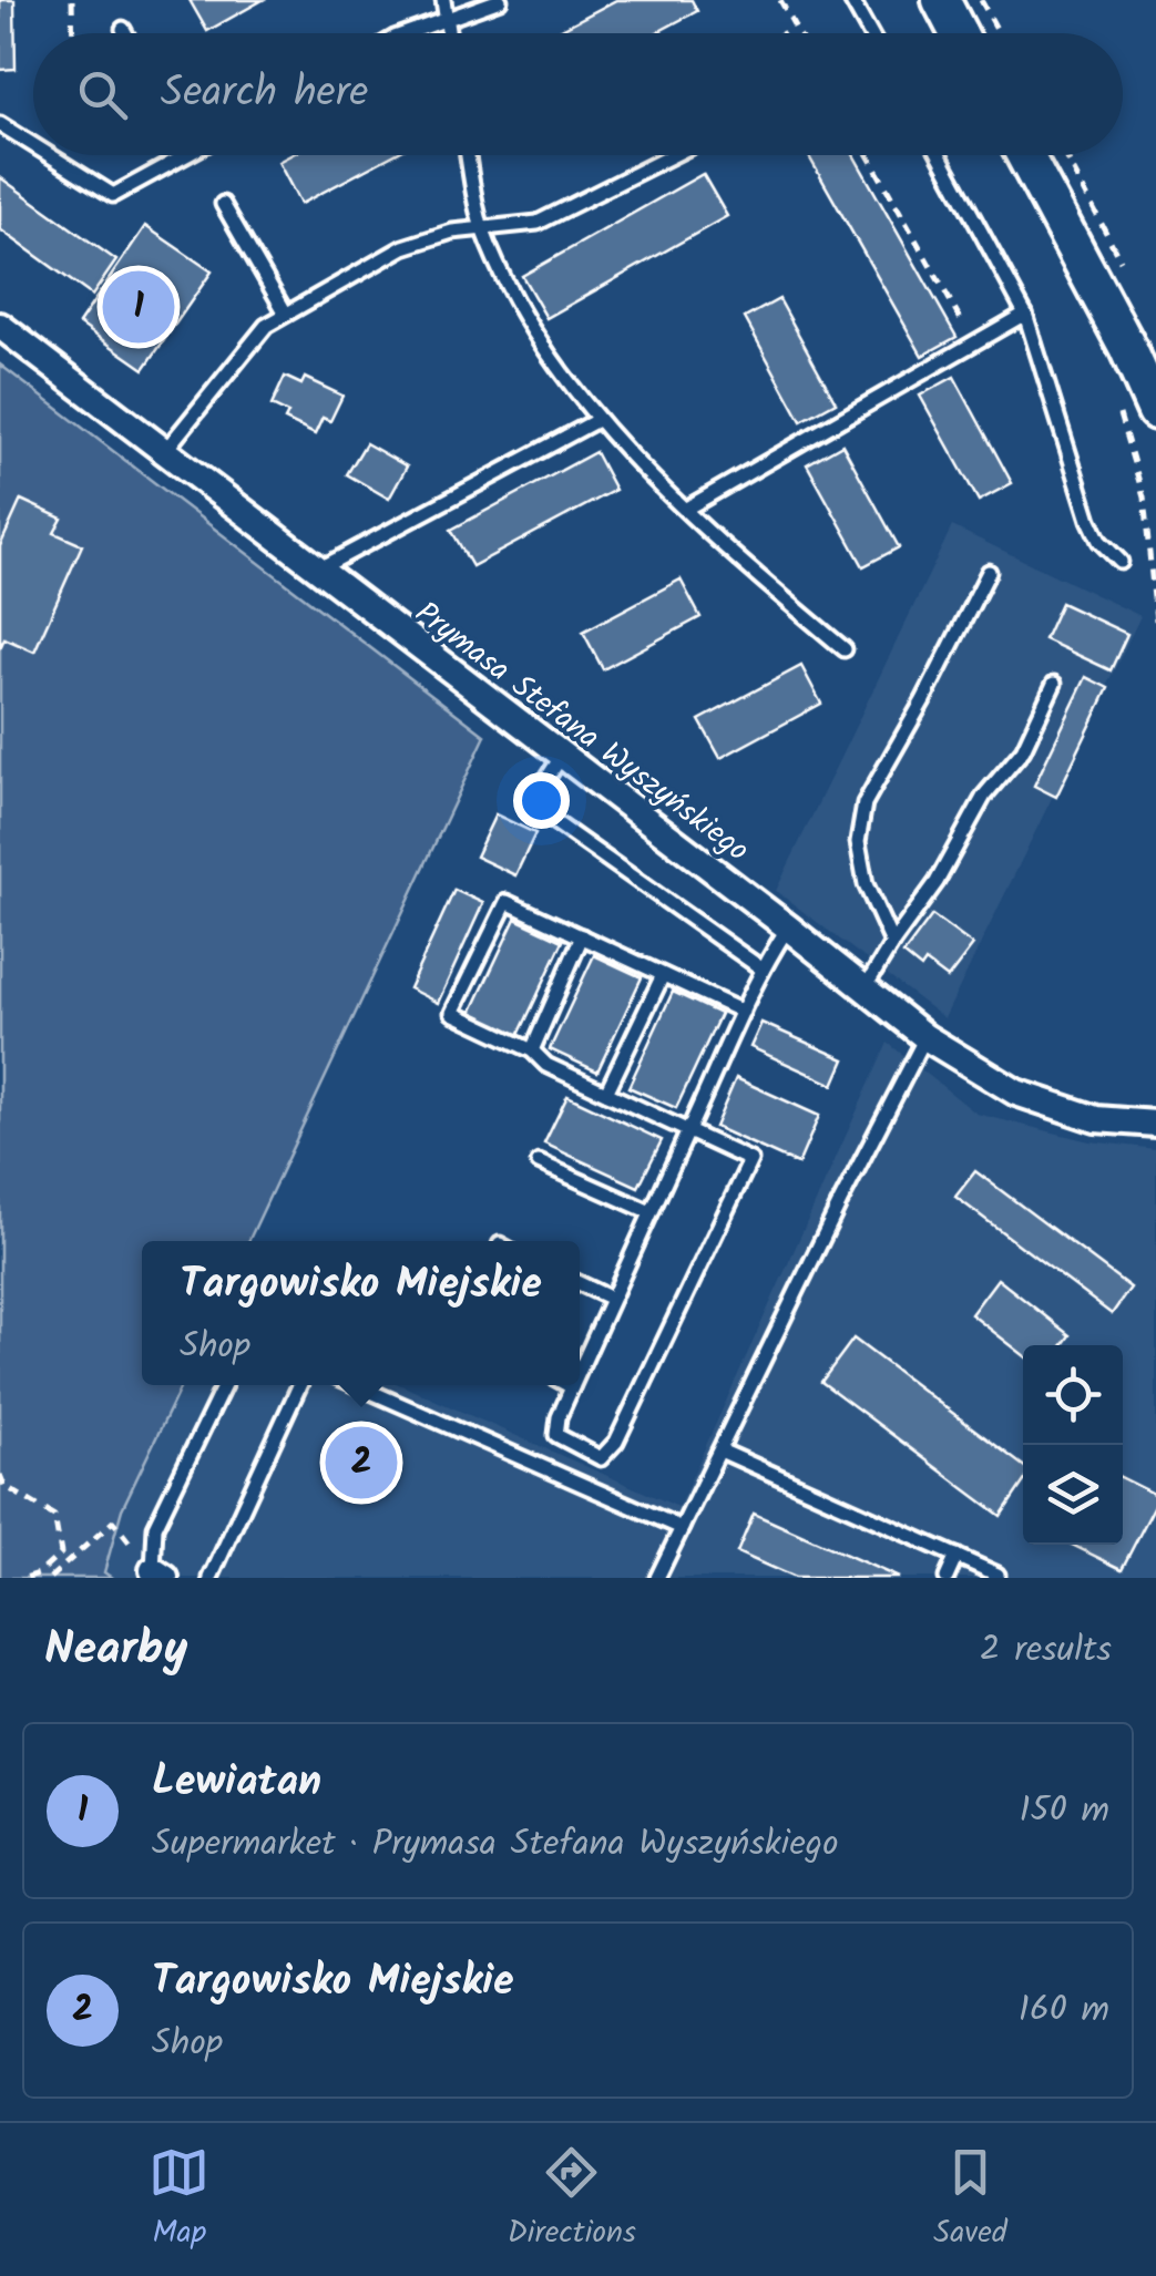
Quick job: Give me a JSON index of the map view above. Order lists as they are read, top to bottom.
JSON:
{
  "streets": {
    "street": ["Prymasa Stefana Wyszyńskiego"]
  },
  "page": {
    "search": "Search here",
    "pins": ["1", "2"],
    "popup": ["Targowisko Miejskie", "Shop"],
    "heading": ["Nearby", "2 results"],
    "list": [
      {
        "mark": "1",
        "name": "Lewiatan",
        "note": "Supermarket · Prymasa Stefana Wyszyńskiego",
        "value": "150 m"
      },
      {
        "mark": "2",
        "name": "Targowisko Miejskie",
        "note": "Shop",
        "value": "160 m"
      }
    ],
    "nav": ["Map", "Directions", "Saved"]
  }
}
